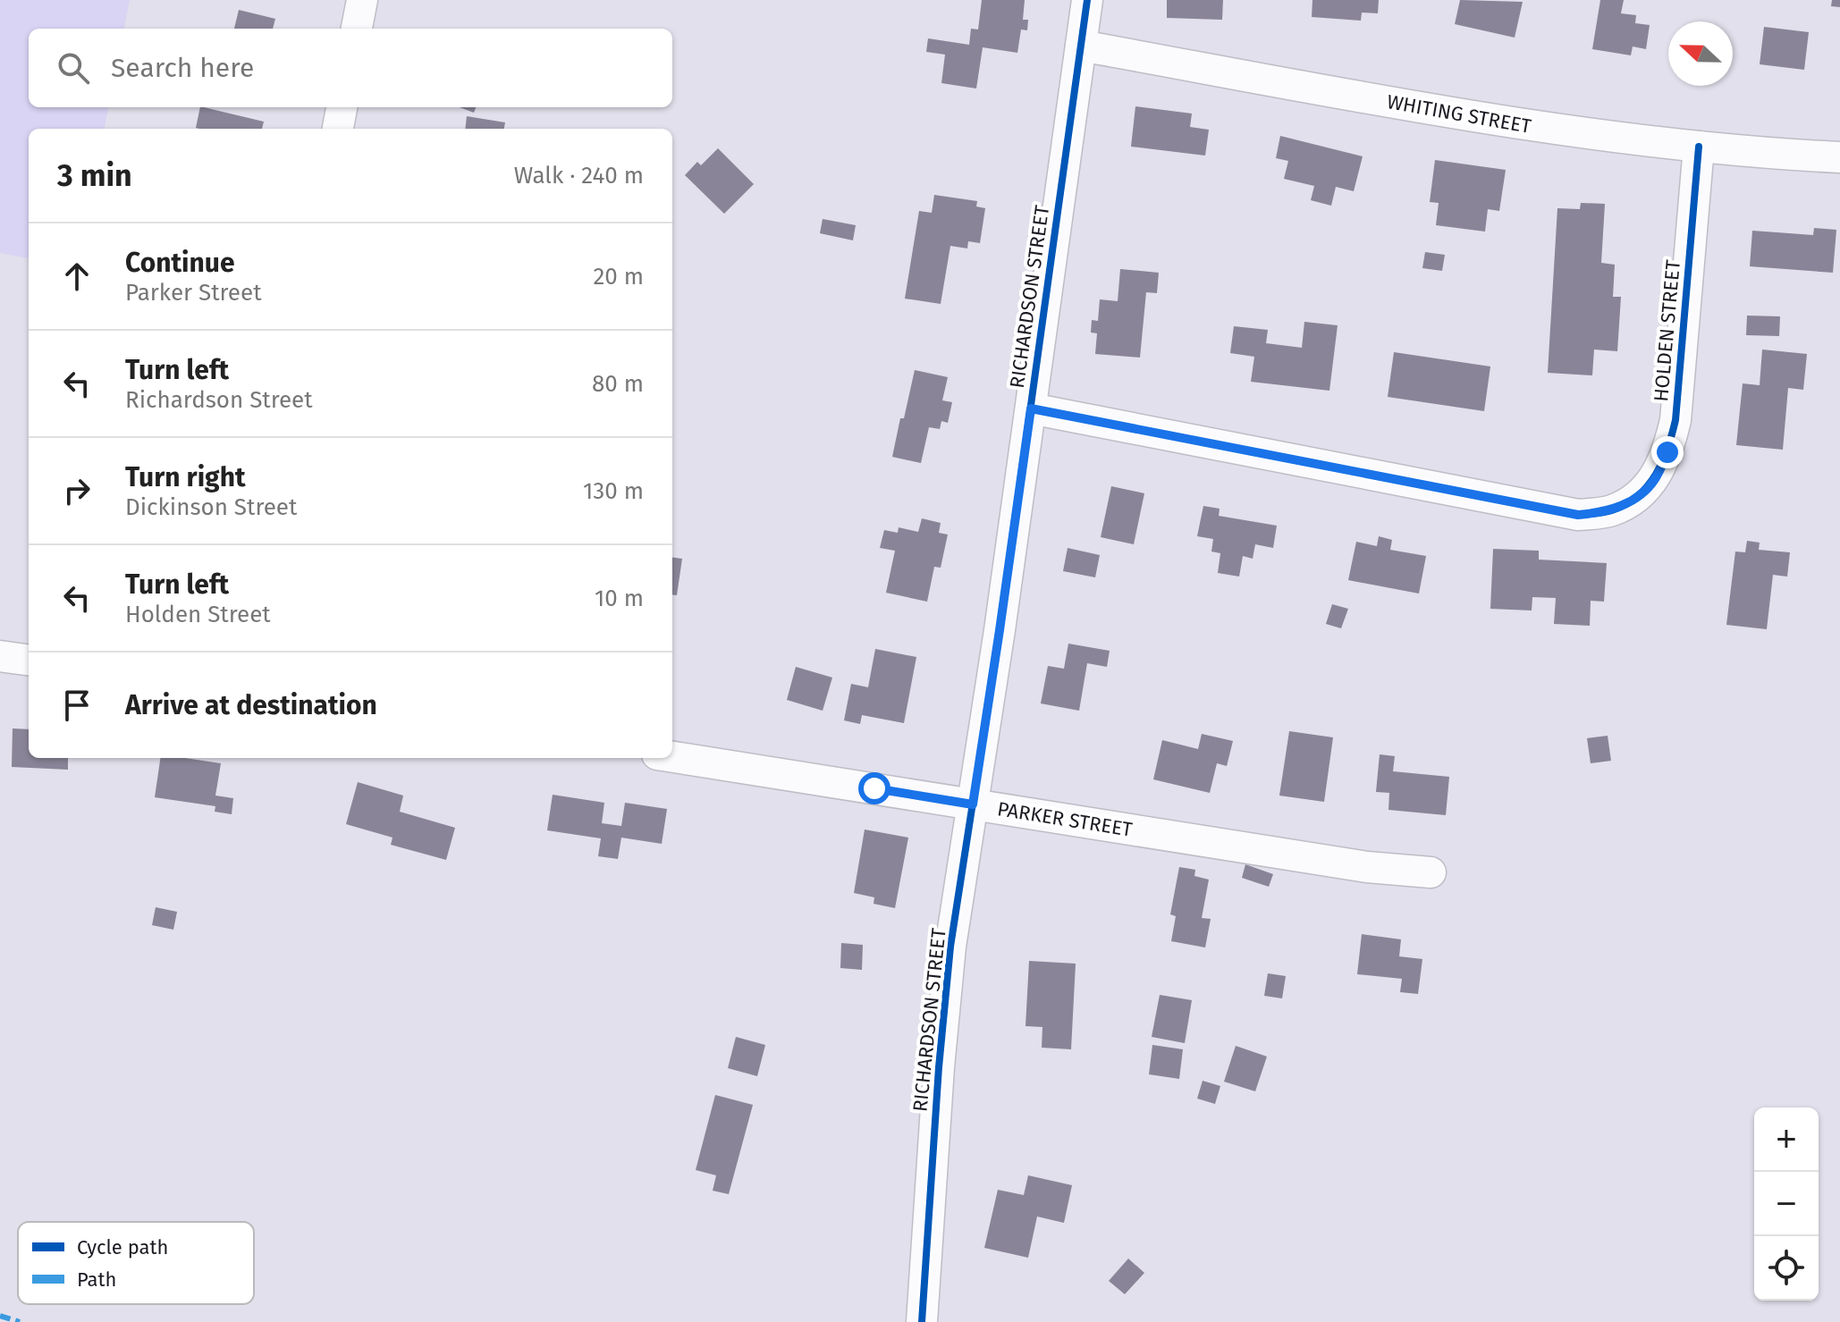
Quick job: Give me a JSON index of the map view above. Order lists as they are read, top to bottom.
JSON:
{
  "streets": {
    "street": [
      "WHITING STREET",
      "RICHARDSON STREET",
      "HOLDEN STREET",
      "PARKER STREET"
    ]
  },
  "crossings": [
    ["WHITING STREET", "RICHARDSON STREET"],
    ["WHITING STREET", "HOLDEN STREET"],
    ["RICHARDSON STREET", "HOLDEN STREET"],
    ["RICHARDSON STREET", "PARKER STREET"]
  ],
  "legend": ["Cycle path", "Path"],
  "north": "left",
  "page": {
    "search": "Search here",
    "heading": ["3 min", "Walk · 240 m"],
    "list": [
      ["Continue", "Parker Street", "20 m"],
      ["Turn left", "Richardson Street", "80 m"],
      ["Turn right", "Dickinson Street", "130 m"],
      ["Turn left", "Holden Street", "10 m"],
      "Arrive at destination"
    ],
    "map_buttons": ["+", "−"]
  }
}
